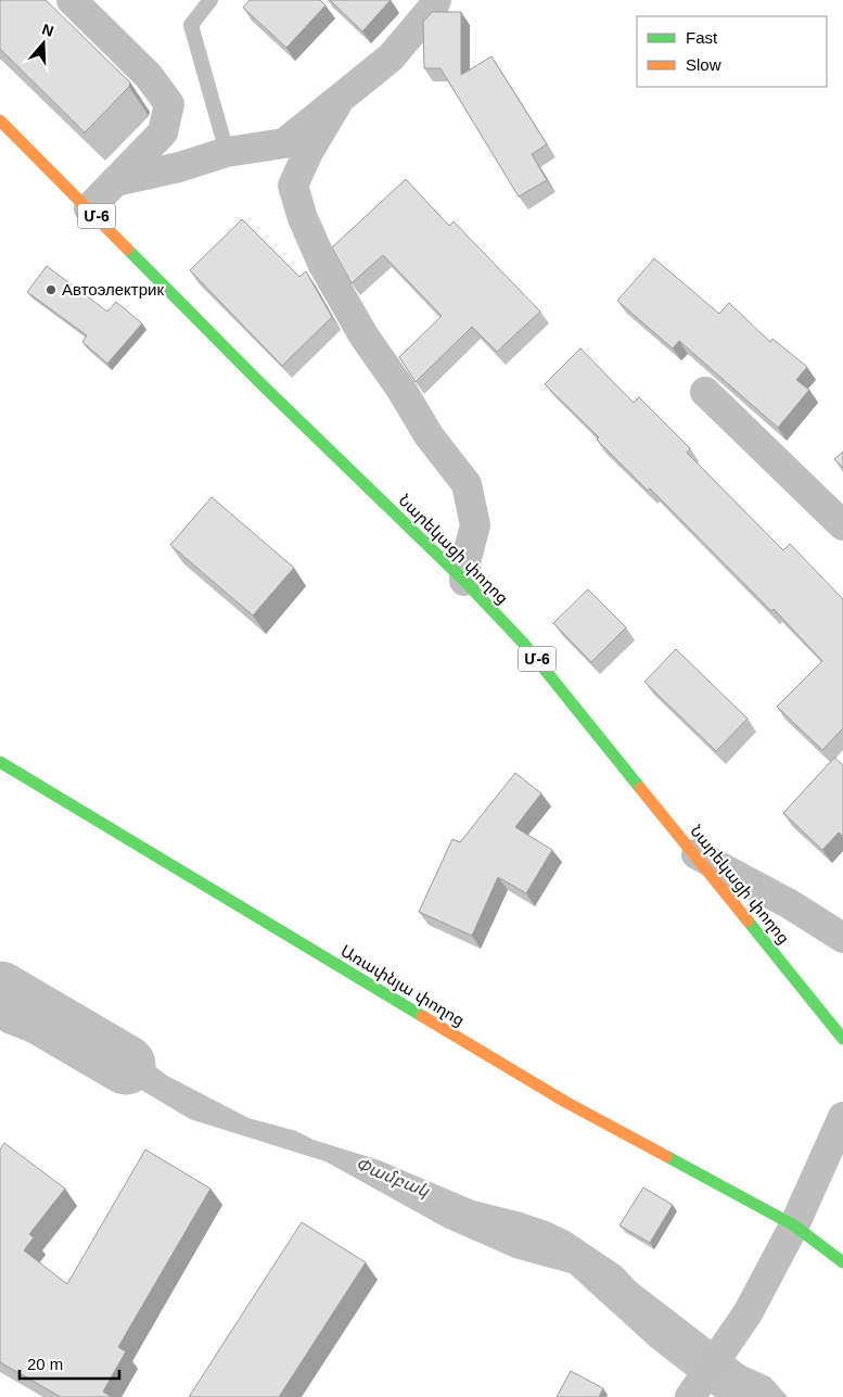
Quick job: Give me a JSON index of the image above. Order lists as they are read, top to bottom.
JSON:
{
  "streets": {
    "main road": ["Մ-6", "Նարեկացի փողոց", "Առափնյա փողոց"]
  },
  "water": ["Փամբակ"],
  "places": ["Автоэлектрик"],
  "legend": ["Fast", "Slow"],
  "scale_bar": "20 m",
  "north": "top"
}
